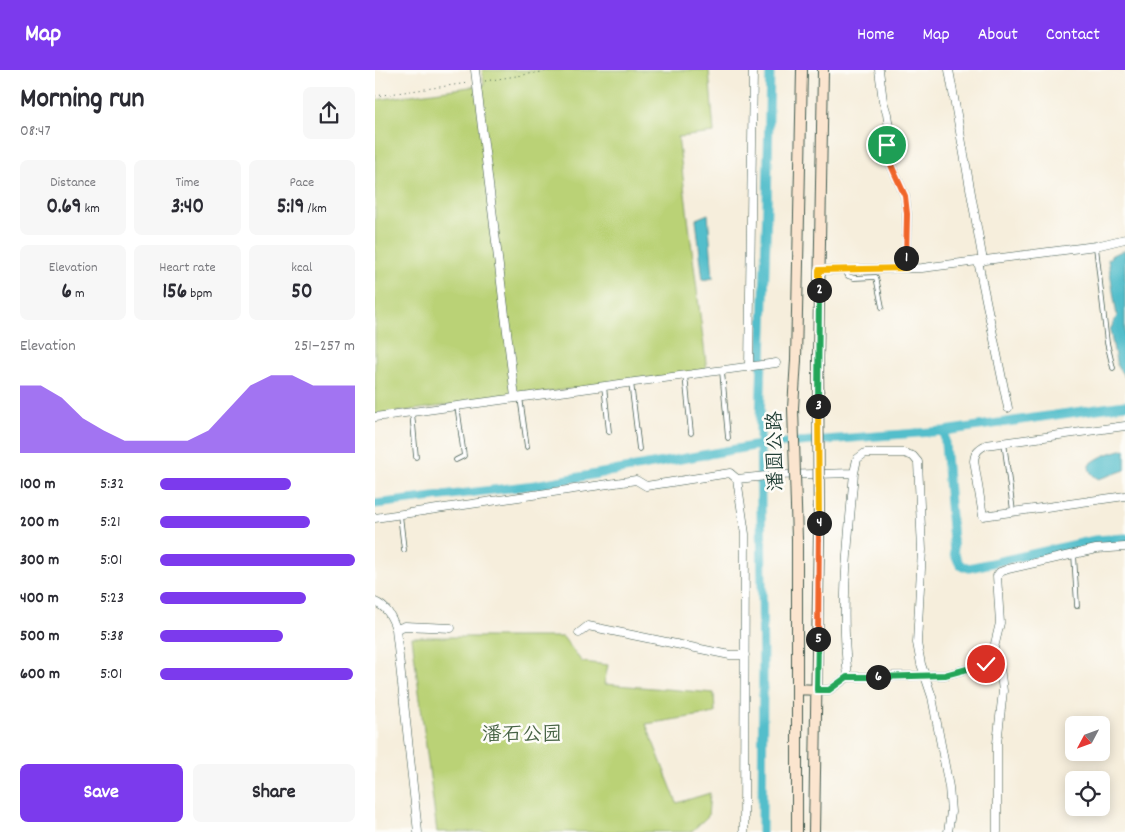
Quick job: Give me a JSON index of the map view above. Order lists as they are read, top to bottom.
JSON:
{
  "streets": {
    "main road": ["潘圆公路"]
  },
  "parks": ["潘石公园"],
  "north": "bottom left",
  "page": {
    "header": "Map",
    "nav": [
      "Home",
      "Map",
      "About",
      "Contact"
    ],
    "heading": ["Morning run", "08:47"],
    "stats": [
      ["Distance", "0.69 km"],
      ["Time", "3:40"],
      ["Pace", "5:19 /km"],
      ["Elevation", "6 m"],
      ["Heart rate", "156 bpm"],
      ["kcal", "50"]
    ],
    "pins": [
      "1",
      "2",
      "3",
      "4",
      "5",
      "6"
    ],
    "chart": ["Elevation", "251–257 m"],
    "list": [
      {
        "name": "100 m",
        "note": "5:32"
      },
      {
        "name": "200 m",
        "note": "5:21"
      },
      {
        "name": "300 m",
        "note": "5:01"
      },
      {
        "name": "400 m",
        "note": "5:23"
      },
      {
        "name": "500 m",
        "note": "5:38"
      },
      {
        "name": "600 m",
        "note": "5:01"
      }
    ],
    "buttons": ["Save", "Share"]
  }
}
